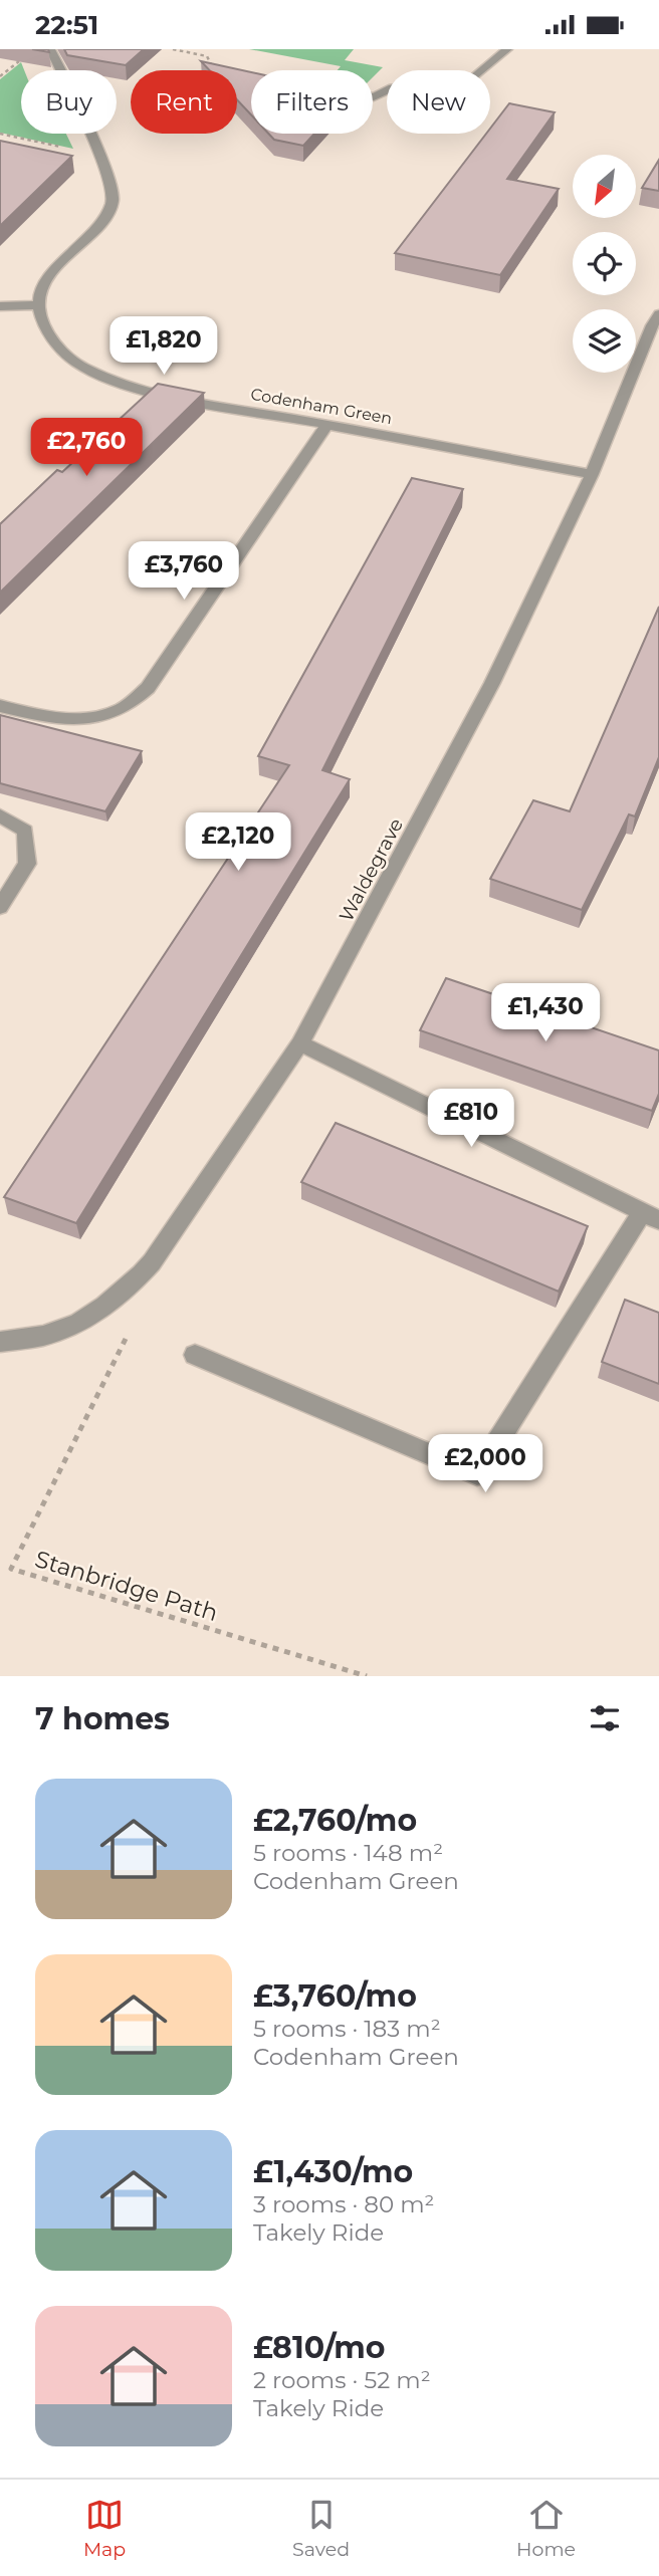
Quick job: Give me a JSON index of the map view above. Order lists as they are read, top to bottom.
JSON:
{
  "streets": {
    "street": ["Codenham Green", "Waldegrave"],
    "path": ["Stanbridge Path"]
  },
  "crossings": [
    ["Codenham Green", "Waldegrave"],
    ["Waldegrave", "Stanbridge Path"]
  ],
  "north": "bottom left",
  "page": {
    "status": "22:51",
    "chip": [
      "Buy",
      "Rent",
      "Filters",
      "New"
    ],
    "price": [
      "£1,820",
      "£2,760",
      "£3,760",
      "£2,120",
      "£1,430",
      "£810",
      "£2,000"
    ],
    "heading": "7 homes",
    "list": [
      {
        "name": "£2,760/mo",
        "note": "5 rooms · 148 m² · Codenham Green"
      },
      {
        "name": "£3,760/mo",
        "note": "5 rooms · 183 m² · Codenham Green"
      },
      {
        "name": "£1,430/mo",
        "note": "3 rooms · 80 m² · Takely Ride"
      },
      {
        "name": "£810/mo",
        "note": "2 rooms · 52 m² · Takely Ride"
      }
    ],
    "tabs": ["Map", "Saved", "Home"]
  }
}
